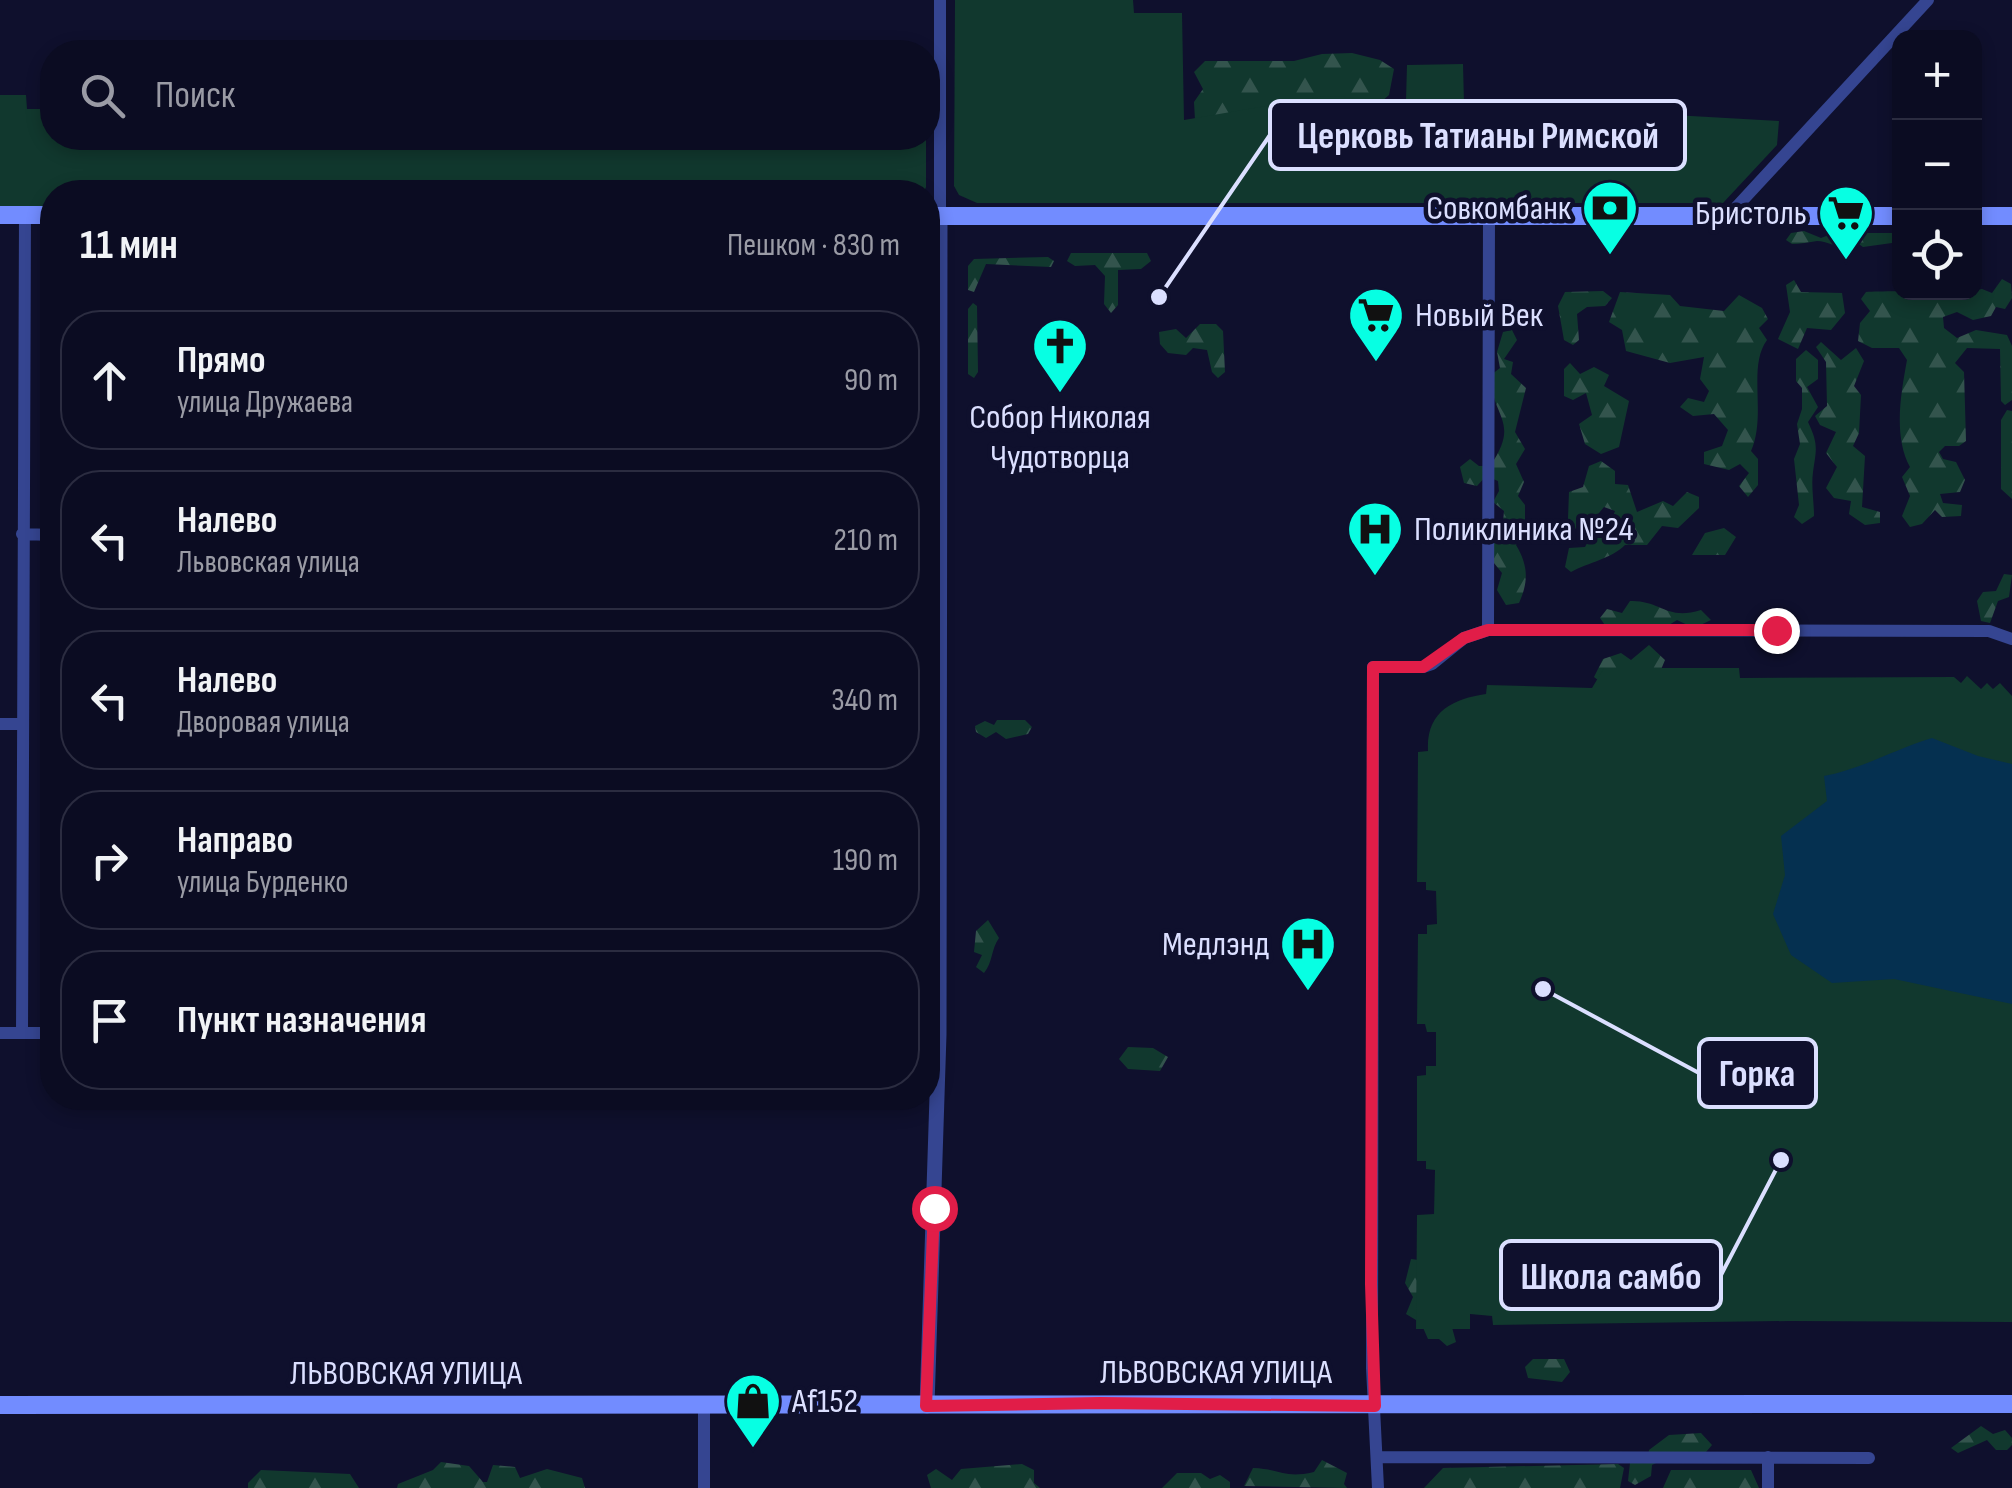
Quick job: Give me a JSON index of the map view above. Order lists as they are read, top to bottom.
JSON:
{
  "streets": {
    "main road": ["ЛЬВОВСКАЯ УЛИЦА"]
  },
  "places": {
    "bank": ["Совкомбанк"],
    "supermarket": ["Бристоль", "Новый Век"],
    "other": ["Церковь Татианы Римской", "Горка", "Школа самбо"],
    "church": ["Собор Николая Чудотворца"],
    "hospital": ["Поликлиника №24", "Медлэнд"],
    "shop": ["Af152"]
  },
  "page": {
    "map_buttons": ["+", "−"],
    "search": "Поиск",
    "heading": ["11 мин", "Пешком · 830 m"],
    "list": [
      ["Прямо", "улица Дружаева", "90 m"],
      ["Налево", "Львовская улица", "210 m"],
      ["Налево", "Дворовая улица", "340 m"],
      ["Направо", "улица Бурденко", "190 m"],
      "Пункт назначения"
    ]
  }
}
